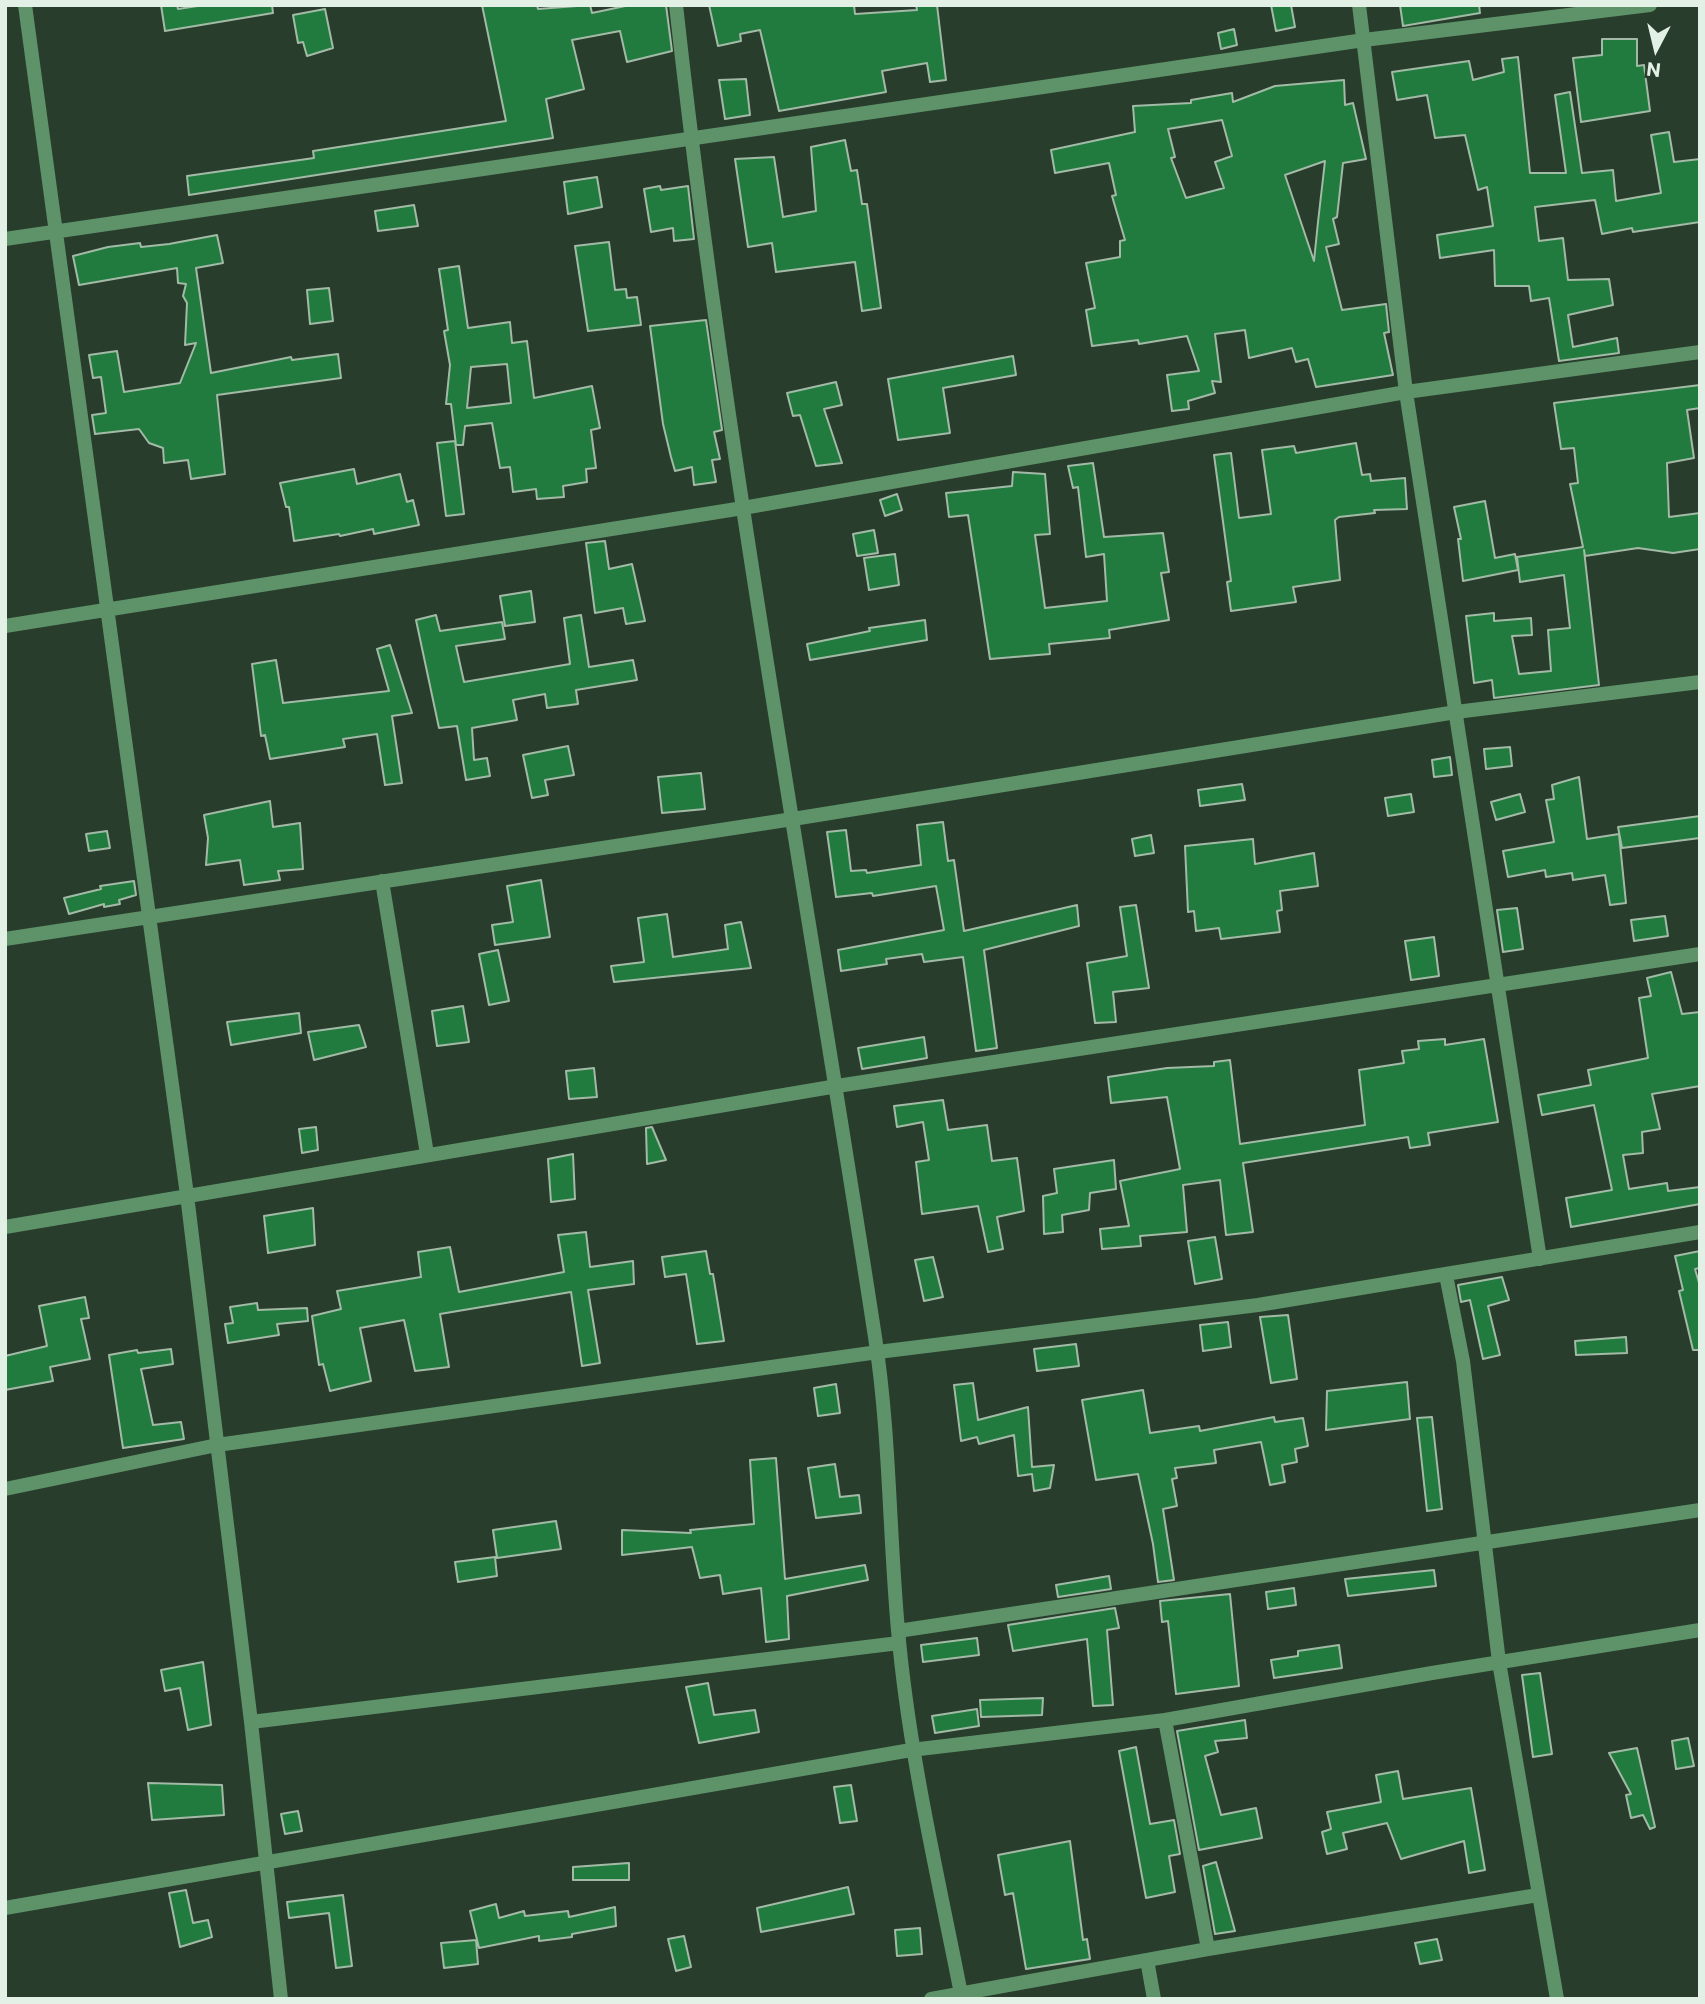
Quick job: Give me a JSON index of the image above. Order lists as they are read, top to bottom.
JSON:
{
  "north": "bottom"
}
